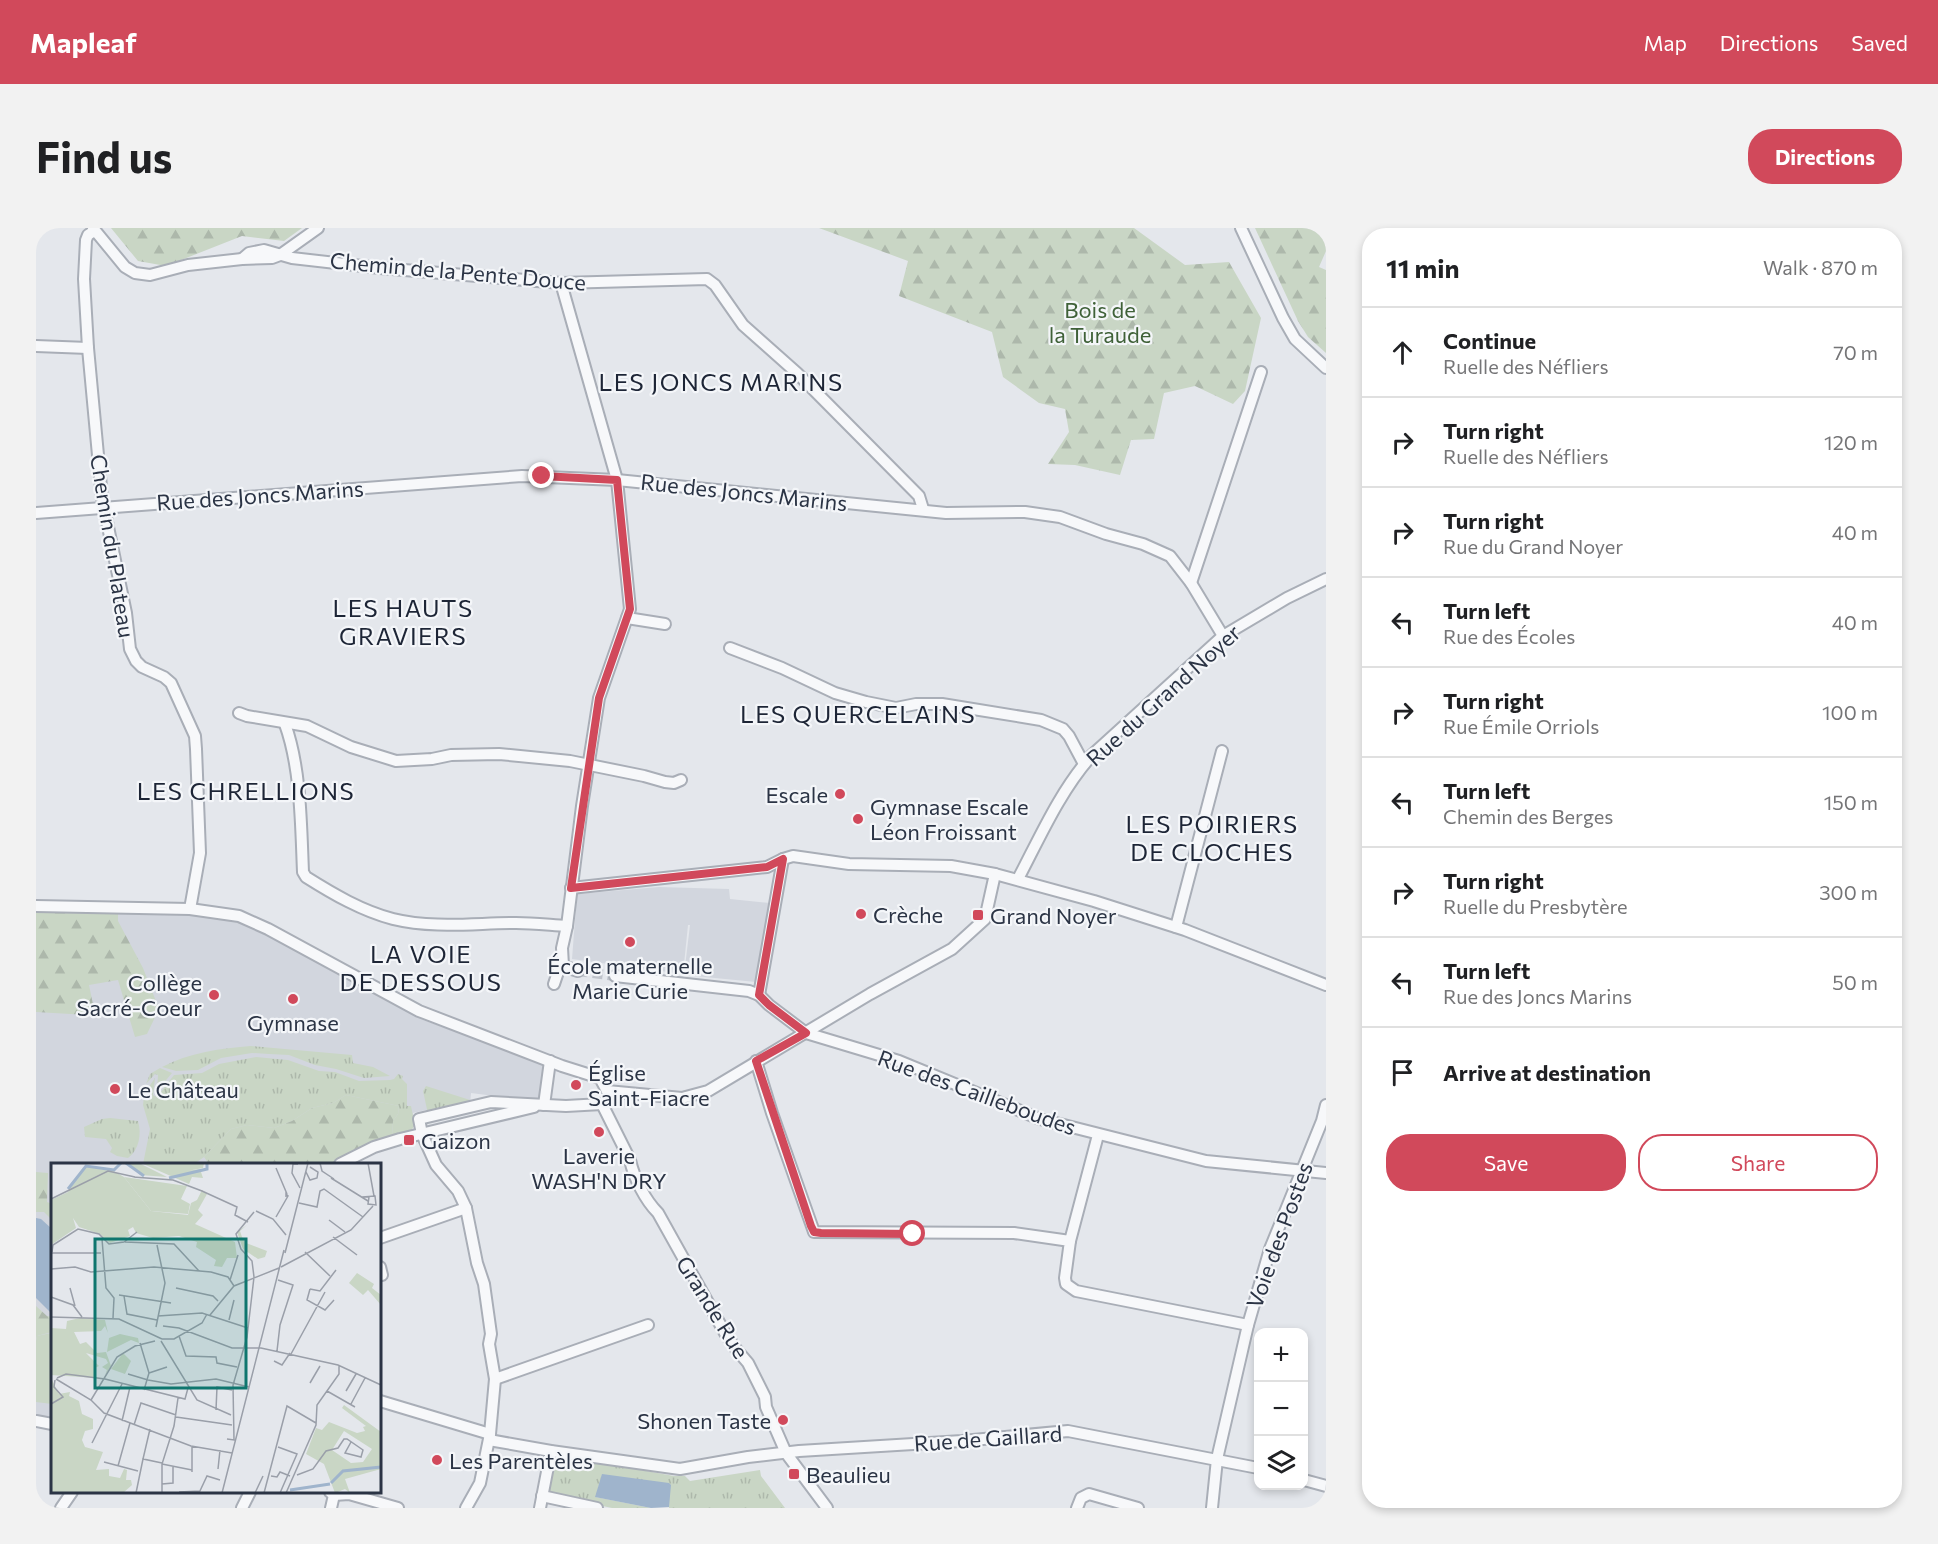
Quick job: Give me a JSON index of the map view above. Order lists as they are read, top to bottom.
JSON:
{
  "streets": {
    "street": [
      "Chemin de la Pente Douce",
      "Rue des Joncs Marins",
      "Chemin du Plateau",
      "Rue du Grand Noyer",
      "Rue des Cailleboudes",
      "Voie des Postes",
      "Grande Rue",
      "Rue de Gaillard"
    ]
  },
  "crossings": [
    ["Chemin de la Pente Douce", "Rue des Joncs Marins"],
    ["Rue des Joncs Marins", "Chemin du Plateau"],
    ["Rue des Joncs Marins", "Rue du Grand Noyer"],
    ["Rue des Cailleboudes", "Voie des Postes"],
    ["Voie des Postes", "Rue de Gaillard"],
    ["Grande Rue", "Rue de Gaillard"]
  ],
  "districts": [
    "LES JONCS MARINS",
    "LES HAUTS GRAVIERS",
    "LES QUERCELAINS",
    "LES CHRELLIONS",
    "LES POIRIERS DE CLOCHES",
    "LA VOIE DE DESSOUS"
  ],
  "parks": ["Bois de la Turaude"],
  "places": {
    "other": [
      "Escale",
      "Gymnase Escale Léon Froissant",
      "Crèche",
      "École maternelle Marie Curie",
      "Collège Sacré-Coeur",
      "Gymnase",
      "Église Saint-Fiacre",
      "Le Château",
      "Laverie WASH'N DRY",
      "Shonen Taste",
      "Les Parentèles"
    ],
    "transit": ["Grand Noyer", "Gaizon", "Beaulieu"]
  },
  "page": {
    "header": "Mapleaf",
    "nav": ["Map", "Directions", "Saved"],
    "buttons": [
      "Directions",
      ["Save", "Share"]
    ],
    "title": "Find us",
    "heading": ["11 min", "Walk · 870 m"],
    "list": [
      ["Continue", "Ruelle des Néfliers", "70 m"],
      ["Turn right", "Ruelle des Néfliers", "120 m"],
      ["Turn right", "Rue du Grand Noyer", "40 m"],
      ["Turn left", "Rue des Écoles", "40 m"],
      ["Turn right", "Rue Émile Orriols", "100 m"],
      ["Turn left", "Chemin des Berges", "150 m"],
      ["Turn right", "Ruelle du Presbytère", "300 m"],
      ["Turn left", "Rue des Joncs Marins", "50 m"],
      "Arrive at destination"
    ],
    "map_buttons": ["+", "−"]
  }
}
